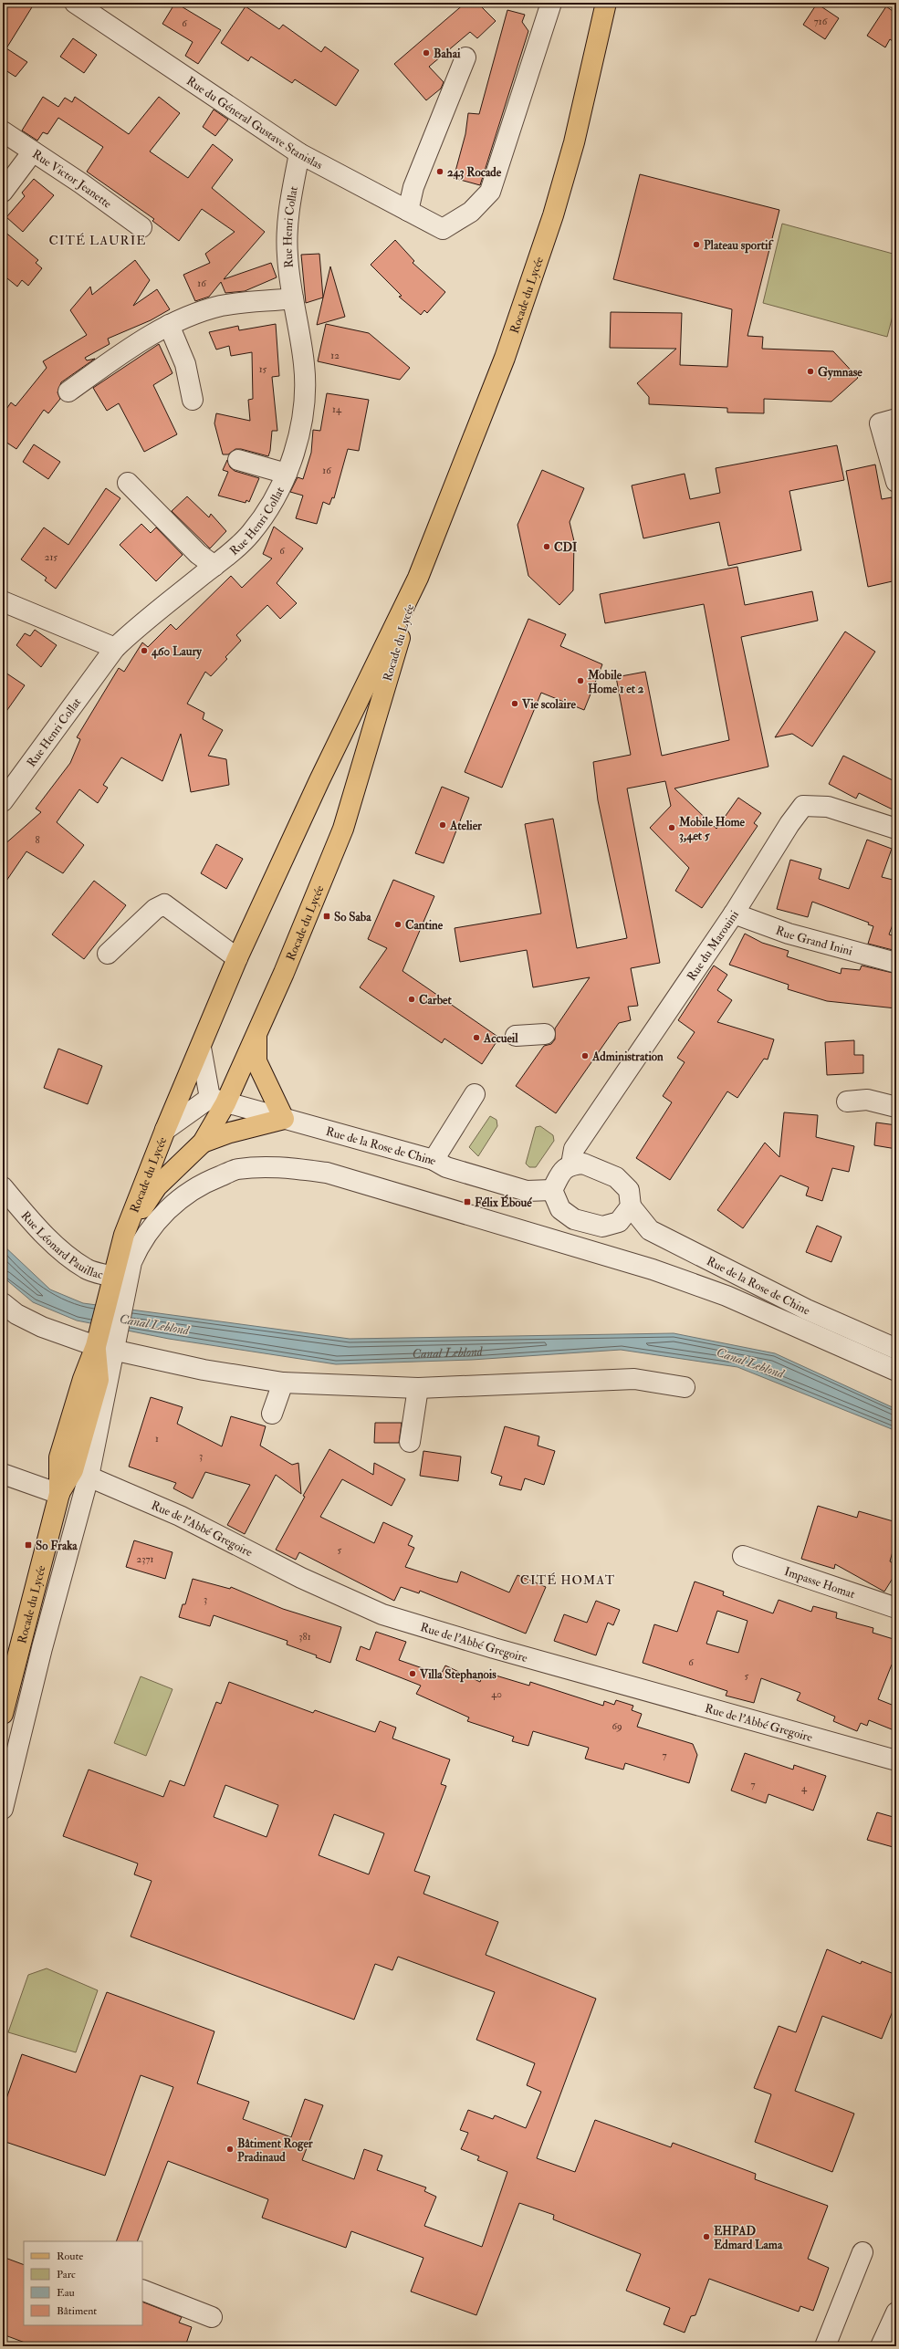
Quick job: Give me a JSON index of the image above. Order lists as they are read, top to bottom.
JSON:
{
  "streets": {
    "main road": ["Rocade du Lycée"],
    "street": [
      "Rue du Géneral Gustave Stanislas",
      "Rue Victor Jeanette",
      "Rue Henri Collat",
      "Rue Grand Inini",
      "Rue du Marouini",
      "Rue de la Rose de Chine",
      "Rue Léonard Pauillac",
      "Rue de l'Abbé Gregoire",
      "Impasse Homat"
    ]
  },
  "crossings": [
    ["Rue du Géneral Gustave Stanislas", "Rue Henri Collat"],
    ["Rocade du Lycée", "Rue de la Rose de Chine"],
    ["Rocade du Lycée", "Rue Léonard Pauillac"],
    ["Rocade du Lycée", "Rue de l'Abbé Gregoire"],
    ["Rue Grand Inini", "Rue du Marouini"],
    ["Rue du Marouini", "Rue de la Rose de Chine"]
  ],
  "districts": ["CITÉ LAURIE", "CITÉ HOMAT"],
  "water": ["Canal Leblond"],
  "places": {
    "other": [
      "Bahai",
      "243 Rocade",
      "Plateau sportif",
      "Gymnase",
      "CDI",
      "460 Laury",
      "Mobile Home 1 et 2",
      "Vie scolaire",
      "Atelier",
      "Mobile Home 3,4et 5",
      "Cantine",
      "Carbet",
      "Accueil",
      "Administration",
      "Villa Stephanois",
      "Bâtiment Roger Pradinaud",
      "EHPAD Edmard Lama"
    ],
    "transit": ["So Saba", "Félix Éboué", "So Fraka"]
  },
  "house_numbers": [
    "716",
    "6",
    "16",
    "12",
    "15",
    "14",
    "16",
    "6",
    "215",
    "8",
    "1",
    "3",
    "5",
    "2371",
    "3",
    "381",
    "6",
    "5",
    "40",
    "69",
    "7",
    "7",
    "4"
  ],
  "legend": [
    "Route",
    "Parc",
    "Eau",
    "Bâtiment"
  ]
}
